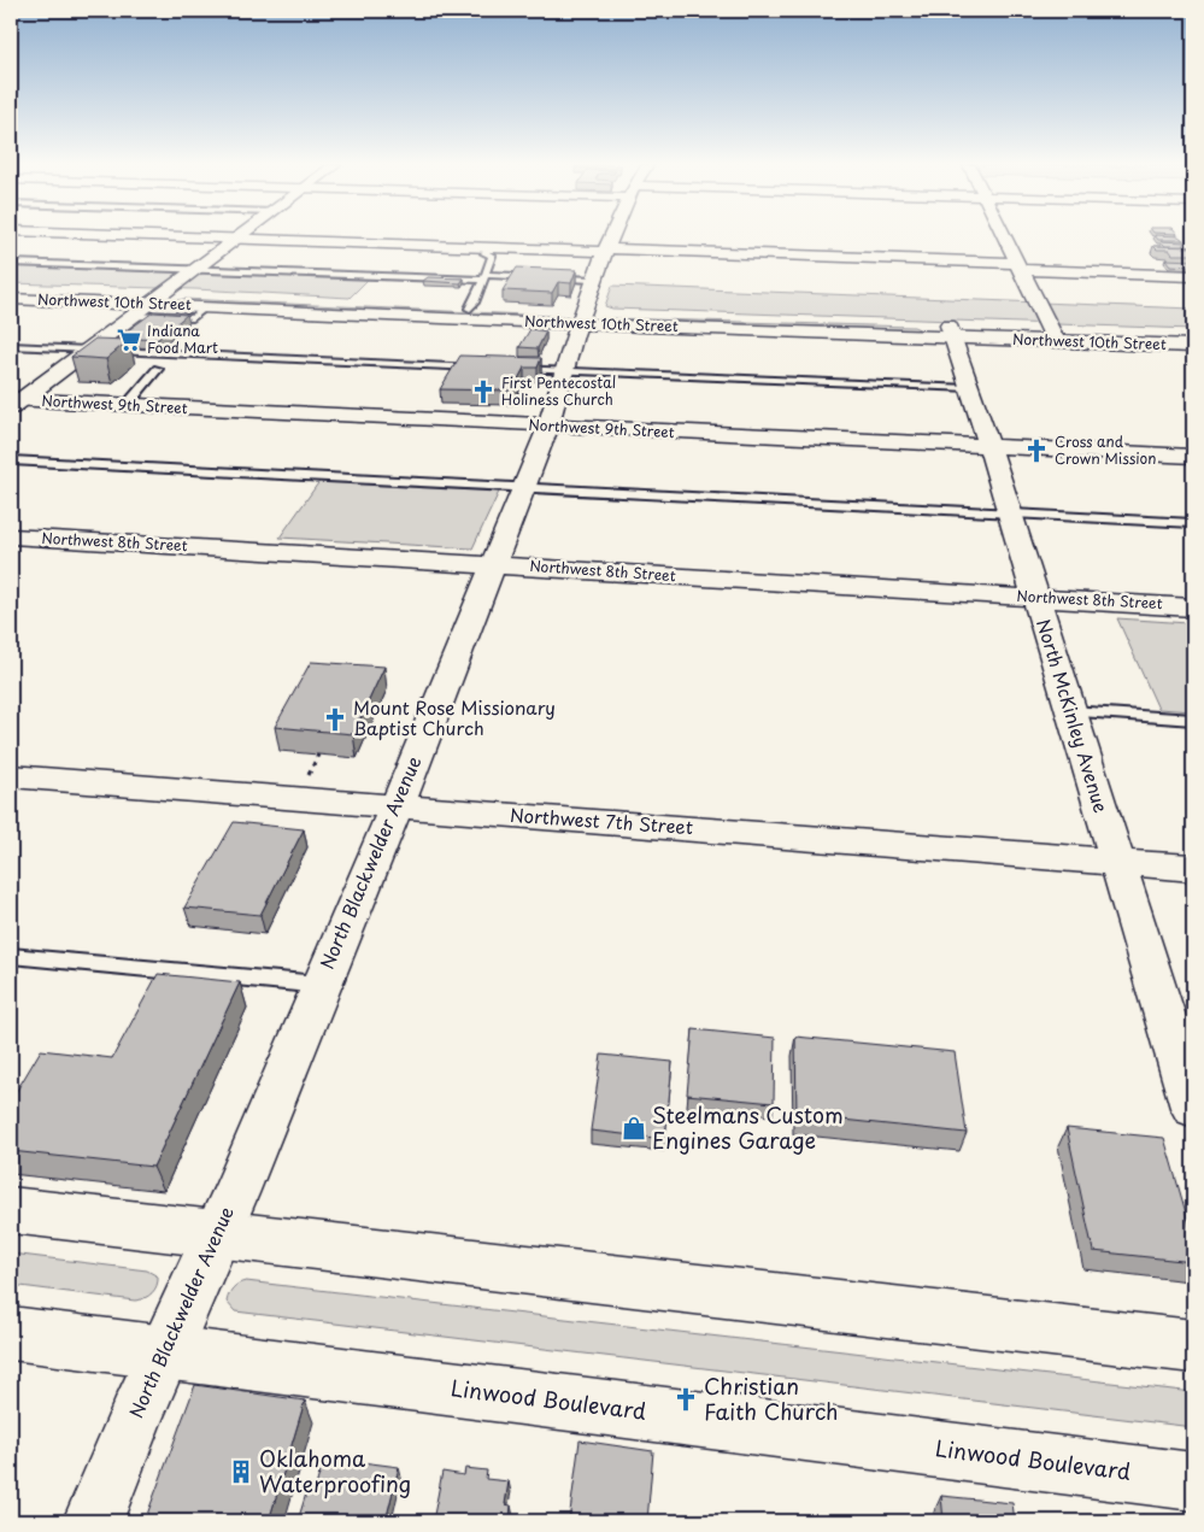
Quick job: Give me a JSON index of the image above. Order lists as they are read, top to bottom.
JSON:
{
  "streets": {
    "street": [
      "Northwest 10th Street",
      "Northwest 9th Street",
      "Northwest 8th Street",
      "North McKinley Avenue",
      "Northwest 7th Street",
      "North Blackwelder Avenue",
      "Linwood Boulevard"
    ]
  },
  "crossings": [
    ["Northwest 10th Street", "North McKinley Avenue"],
    ["Northwest 10th Street", "North Blackwelder Avenue"],
    ["Northwest 9th Street", "North McKinley Avenue"],
    ["Northwest 9th Street", "North Blackwelder Avenue"],
    ["Northwest 8th Street", "North McKinley Avenue"],
    ["Northwest 8th Street", "North Blackwelder Avenue"],
    ["North McKinley Avenue", "Northwest 7th Street"],
    ["Northwest 7th Street", "North Blackwelder Avenue"],
    ["North Blackwelder Avenue", "Linwood Boulevard"]
  ],
  "places": {
    "supermarket": ["Indiana Food Mart"],
    "church": [
      "First Pentecostal Holiness Church",
      "Cross and Crown Mission",
      "Mount Rose Missionary Baptist Church",
      "Christian Faith Church"
    ],
    "shop": ["Steelmans Custom Engines Garage"],
    "building": ["Oklahoma Waterproofing"]
  }
}
